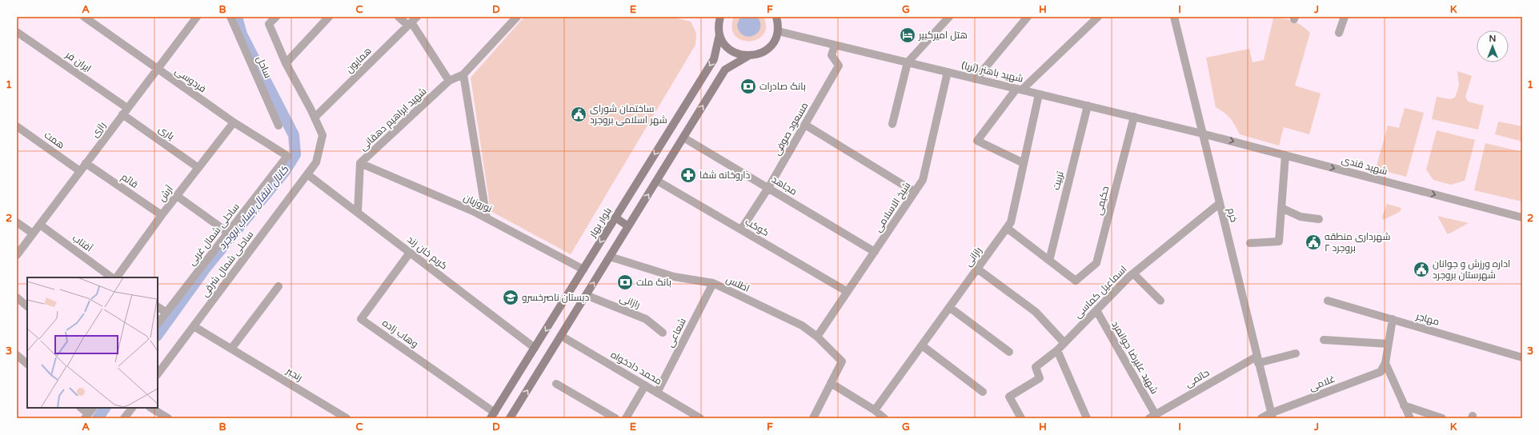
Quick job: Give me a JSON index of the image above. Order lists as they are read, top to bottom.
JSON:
{
  "streets": {
    "main road": ["بلوار بهار"],
    "street": [
      "همایون",
      "ایران فر",
      "ساحل",
      "شهید باهنر (ثریا)",
      "فردوسی",
      "شهید ابراهیم دهقانی",
      "مسعود صوفی",
      "رازی",
      "یاری",
      "همت",
      "شهید قندی",
      "قائم",
      "تربیت",
      "مجاهد",
      "آرش",
      "حکیمی",
      "نوروزیان",
      "شیخ الاسلامی",
      "خرم",
      "کوکب",
      "ساحلی شمال غربی",
      "آفتاب",
      "کریم خان زند",
      "رازانی",
      "ساحلی شمال شرقی",
      "اطلس",
      "اسماعیل کماسی",
      "مهاجر",
      "شعاعی",
      "وهاب زاده",
      "شهید علیرضا جوانمرد",
      "محمد دادخواه",
      "رنجبر",
      "حاتمی",
      "غلامی"
    ]
  },
  "crossings": [
    ["همایون", "ساحلی شمال شرقی"],
    ["ایران فر", "رازی"],
    ["ایران فر", "یاری"],
    ["شهید باهنر (ثریا)", "مسعود صوفی"],
    ["شهید باهنر (ثریا)", "شهید قندی"],
    ["شهید باهنر (ثریا)", "تربیت"],
    ["شهید باهنر (ثریا)", "حکیمی"],
    ["شهید باهنر (ثریا)", "شیخ الاسلامی"],
    ["شهید باهنر (ثریا)", "خرم"],
    ["شهید باهنر (ثریا)", "رازانی"],
    ["فردوسی", "رازی"],
    ["فردوسی", "آرش"],
    ["فردوسی", "ساحلی شمال غربی"],
    ["شهید ابراهیم دهقانی", "نوروزیان"],
    ["شهید ابراهیم دهقانی", "کریم خان زند"],
    ["مسعود صوفی", "مجاهد"],
    ["مسعود صوفی", "کوکب"],
    ["رازی", "یاری"],
    ["رازی", "همت"],
    ["رازی", "قائم"],
    ["رازی", "آفتاب"],
    ["یاری", "آرش"],
    ["شهید قندی", "خرم"],
    ["قائم", "آرش"],
    ["تربیت", "حکیمی"],
    ["مجاهد", "شیخ الاسلامی"],
    ["نوروزیان", "بلوار بهار"],
    ["شیخ الاسلامی", "کوکب"],
    ["شیخ الاسلامی", "اطلس"],
    ["خرم", "اسماعیل کماسی"],
    ["خرم", "حاتمی"],
    ["خرم", "غلامی"],
    ["بلوار بهار", "کریم خان زند"],
    ["بلوار بهار", "وهاب زاده"],
    ["کریم خان زند", "ساحلی شمال شرقی"],
    ["کریم خان زند", "وهاب زاده"],
    ["ساحلی شمال شرقی", "رنجبر"],
    ["اطلس", "شعاعی"],
    ["اسماعیل کماسی", "شهید علیرضا جوانمرد"],
    ["شعاعی", "محمد دادخواه"],
    ["شهید علیرضا جوانمرد", "حاتمی"]
  ],
  "one_way": ["شهید قندی"],
  "water": ["کانال انتقال پساب بروجرد"],
  "places": {
    "hotel": ["هتل امیرکبیر"],
    "bank": ["بانک صادرات", "بانک ملت"],
    "public building": ["ساختمان شورای شهر اسلامی بروجرد", "شهرداری منطقه ۲ بروجرد", "اداره ورزش و جوانان شهرستان بروجرد"],
    "pharmacy": ["داروخانه شفا"],
    "school or university": ["دبستان ناصرخسرو"]
  },
  "north": "top",
  "grid": {
    "columns": [
      "A",
      "B",
      "C",
      "D",
      "E",
      "F",
      "G",
      "H",
      "I",
      "J",
      "K"
    ],
    "rows": ["1", "2", "3"]
  }
}
